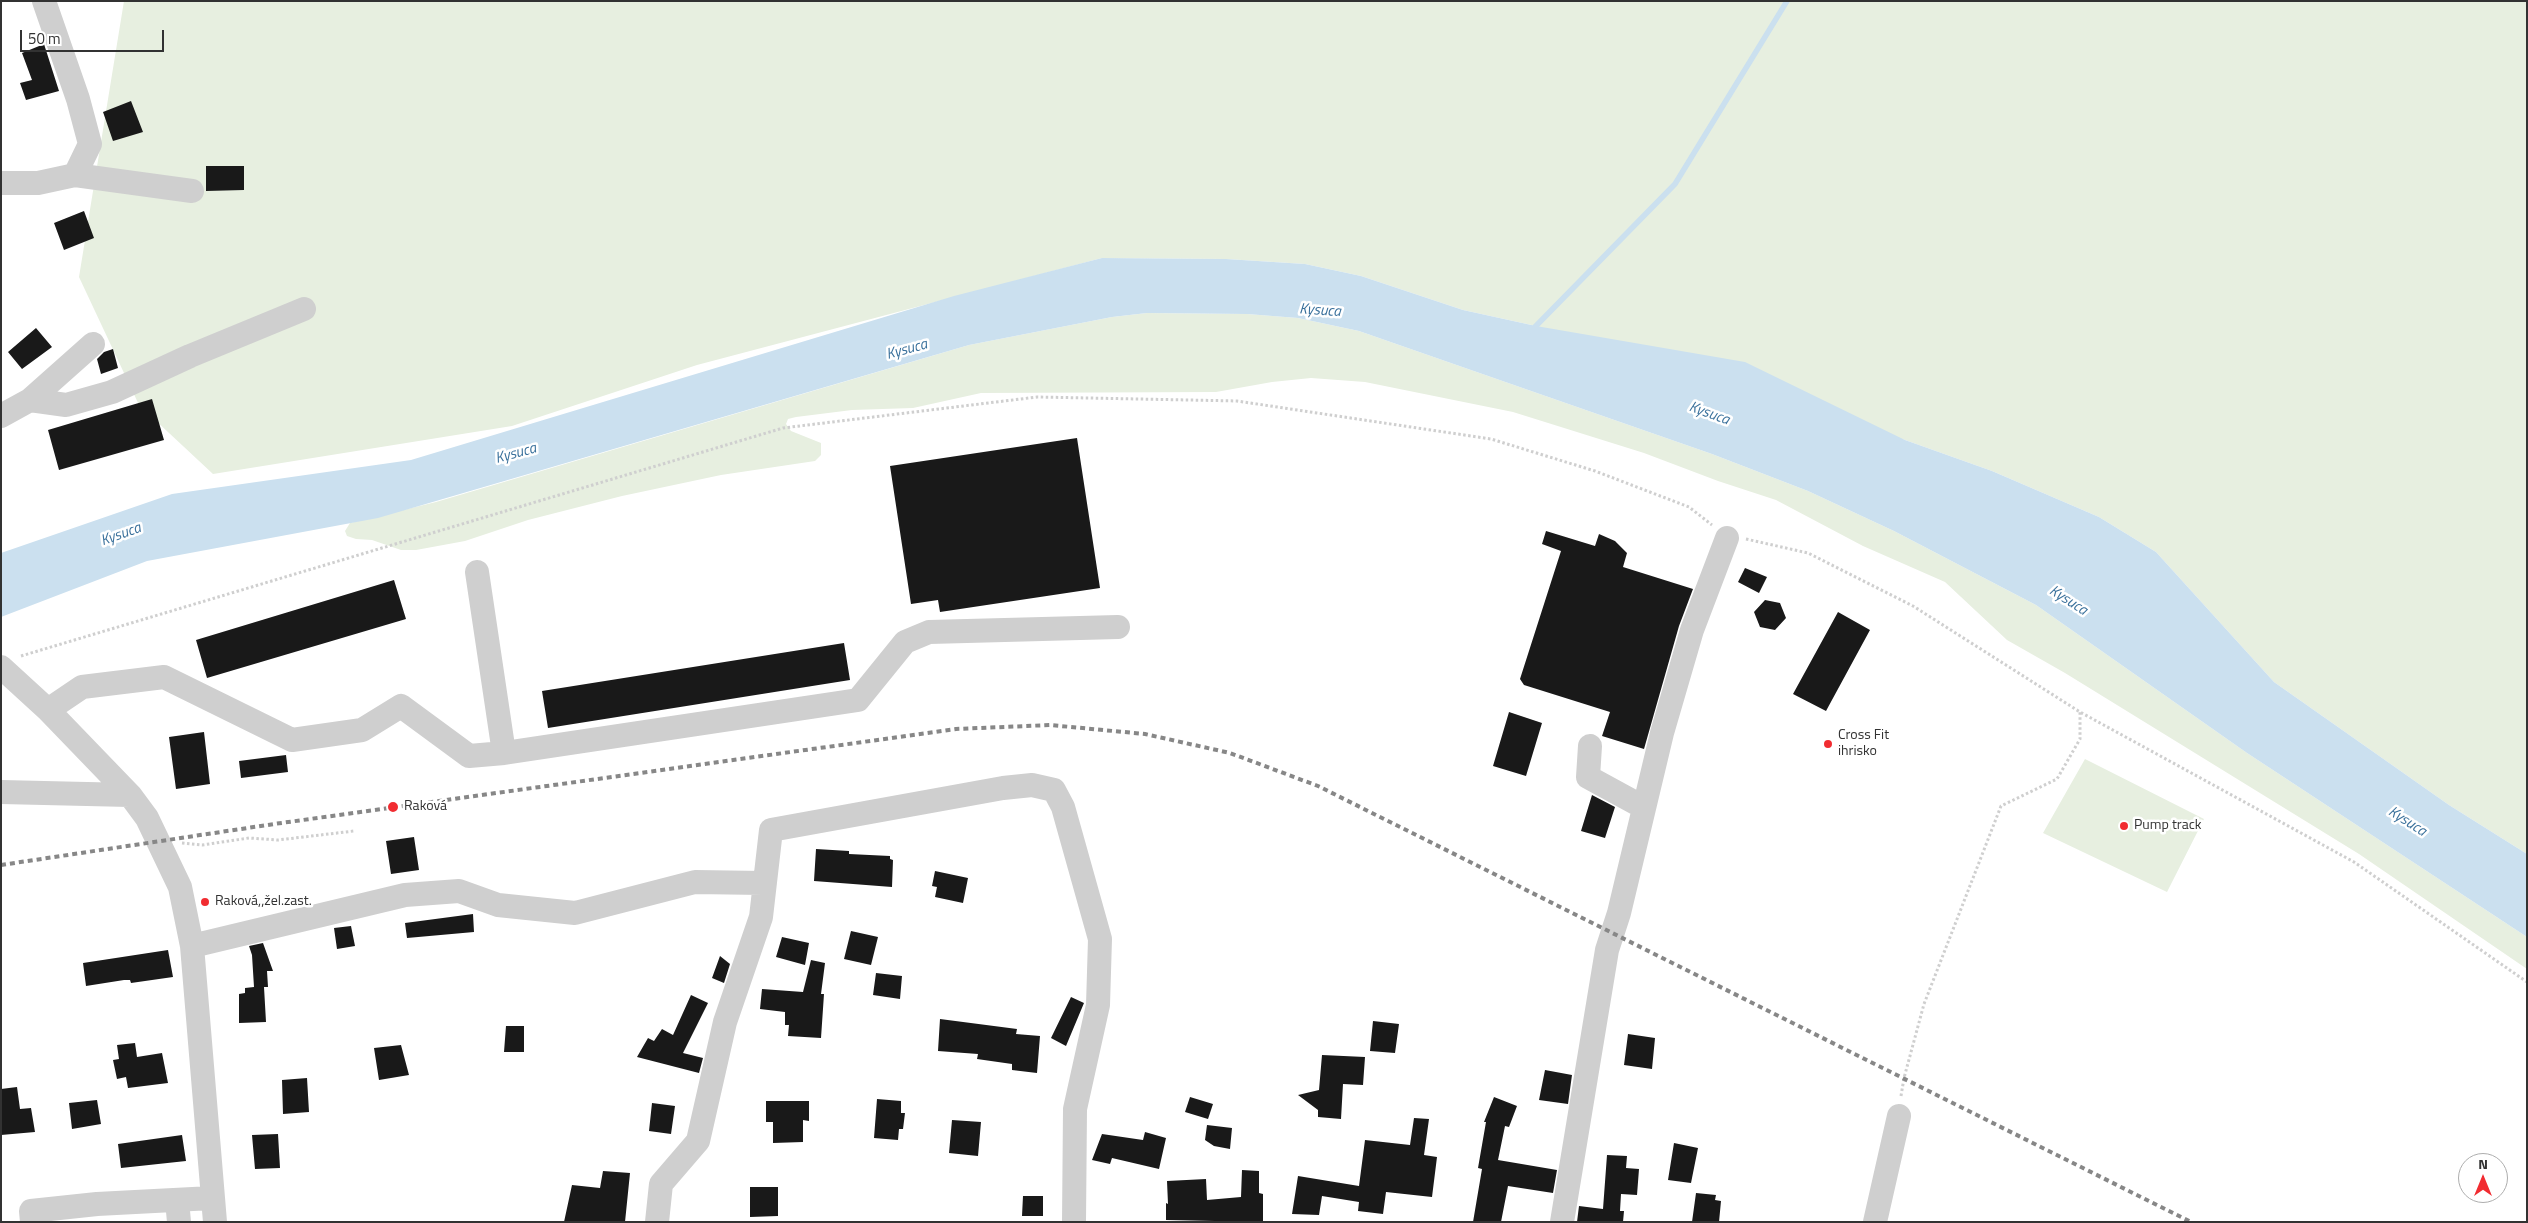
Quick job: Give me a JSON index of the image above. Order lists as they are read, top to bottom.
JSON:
{
  "water": ["Kysuca"],
  "places": [
    "Cross Fit ihrisko",
    "Raková",
    "Pump track",
    "Raková,,žel.zast."
  ],
  "scale_bar": "50 m",
  "north": "top"
}
